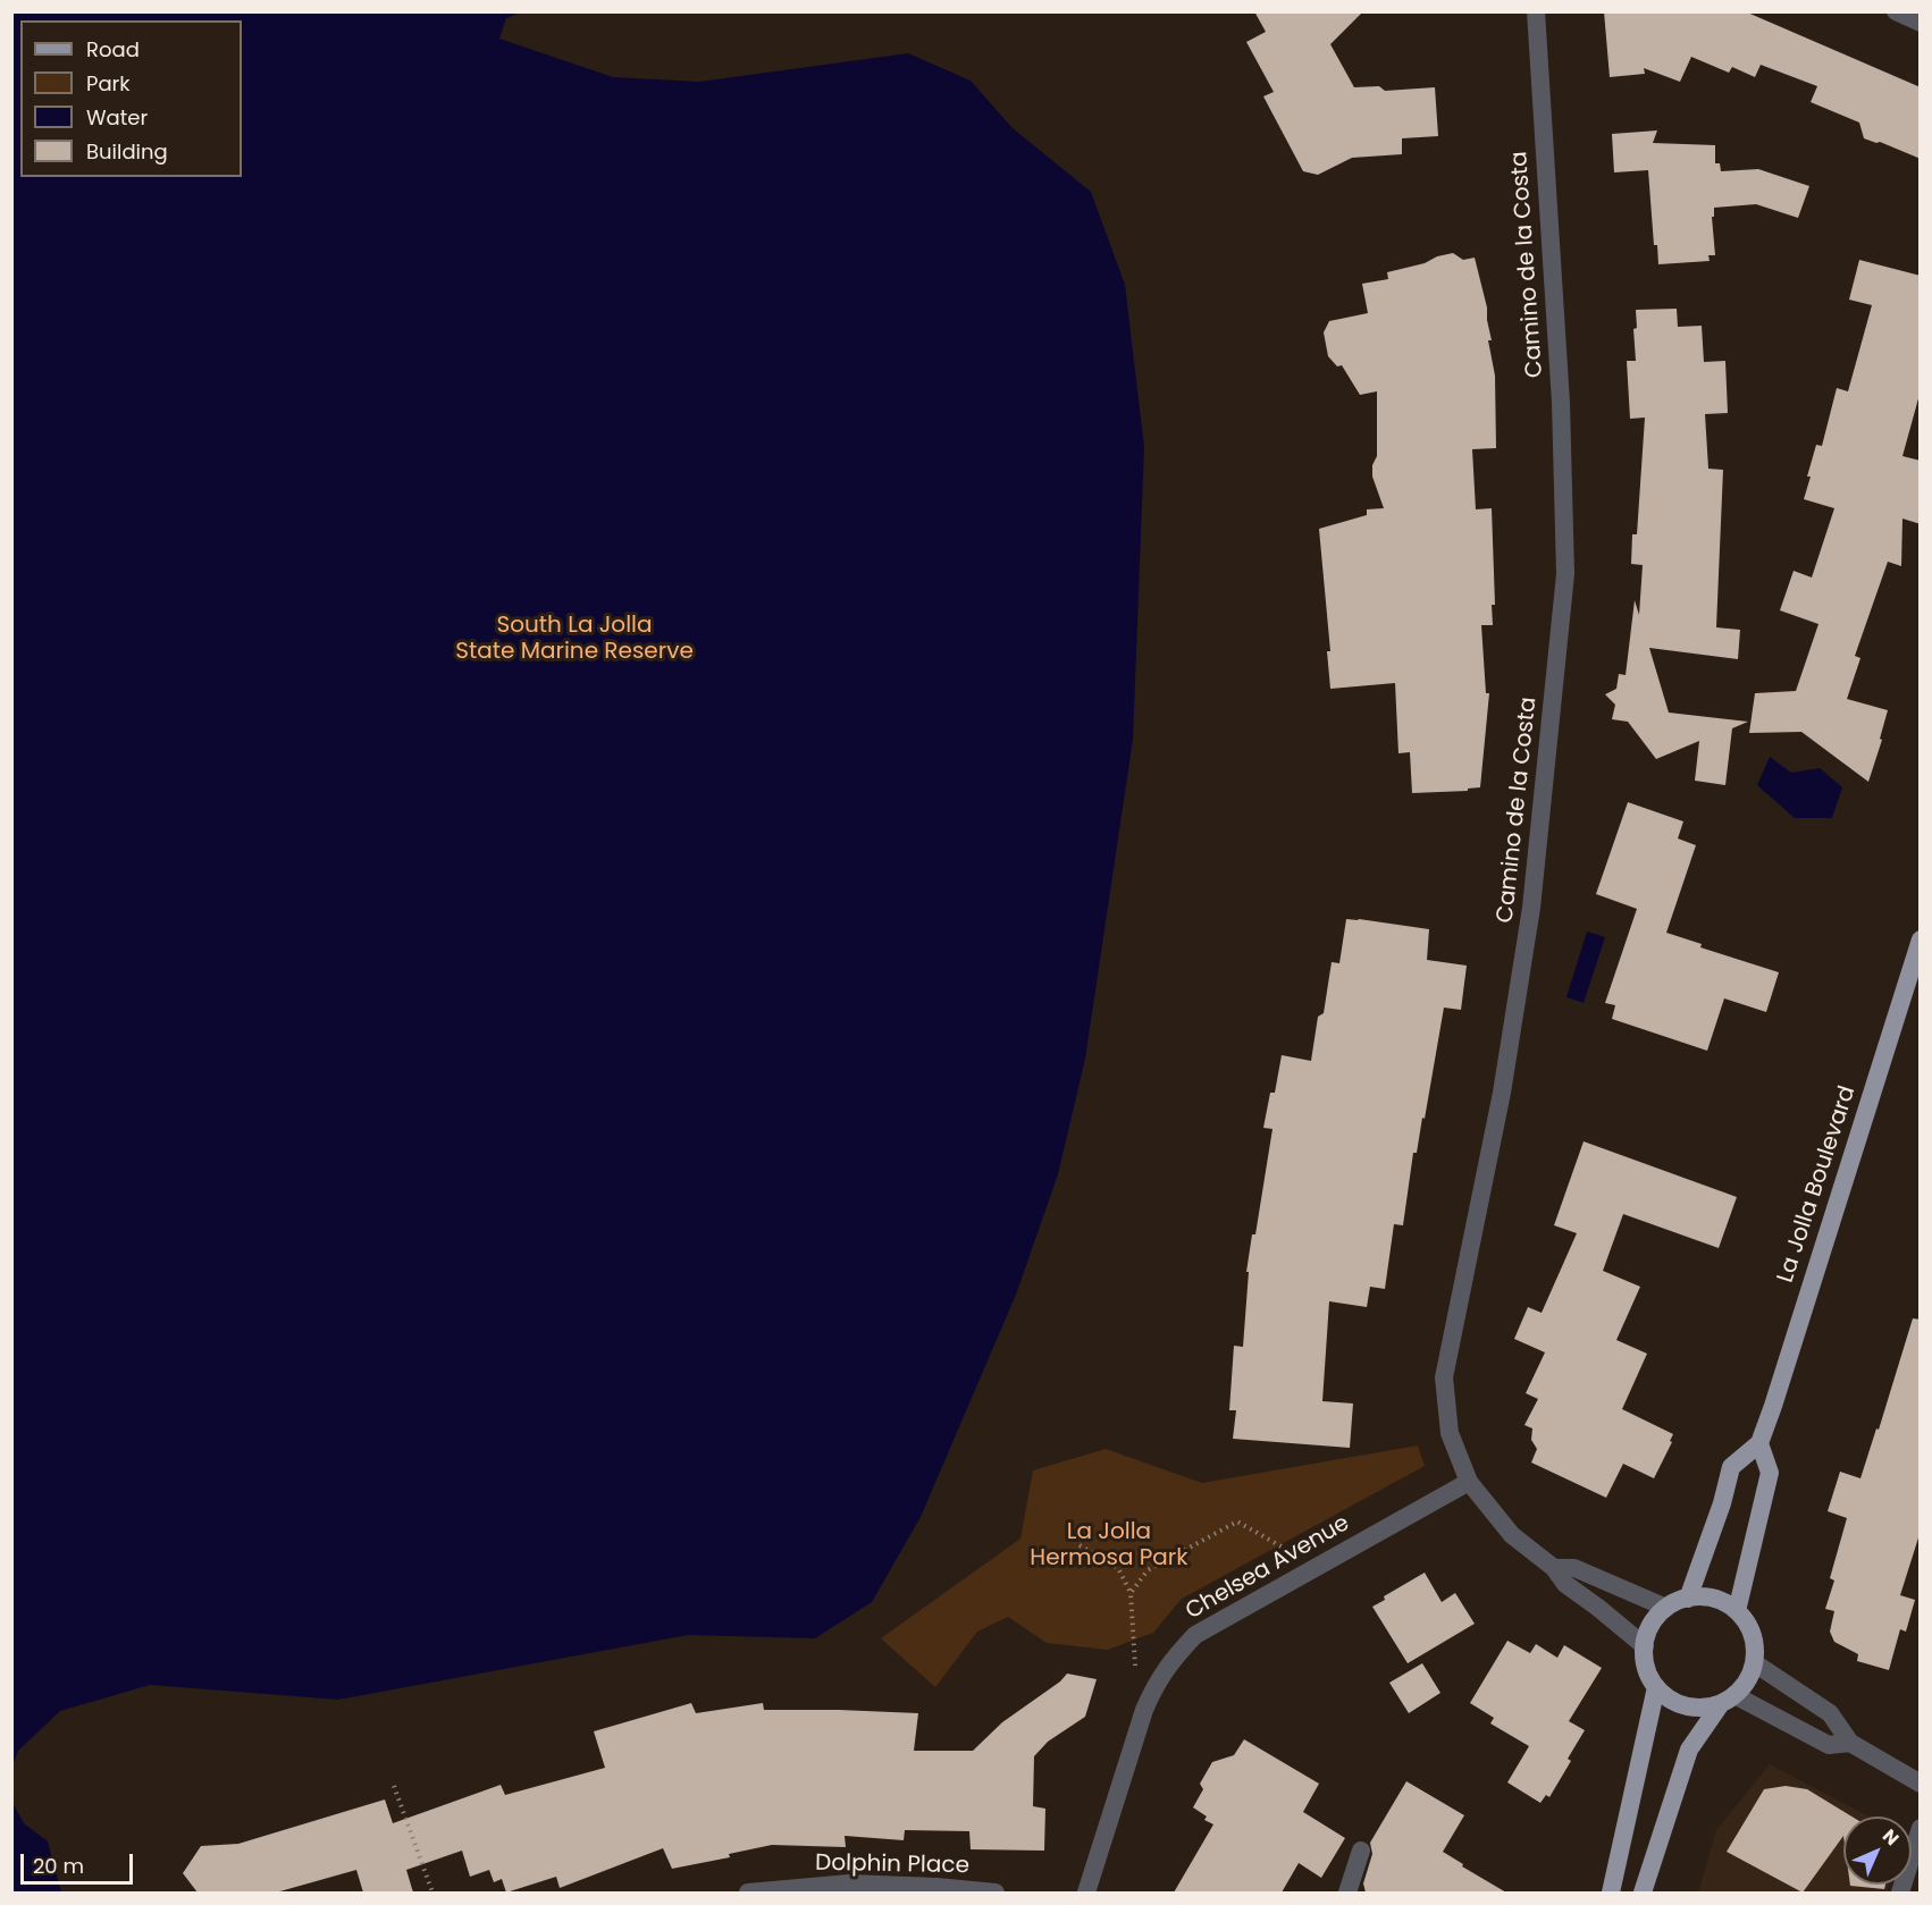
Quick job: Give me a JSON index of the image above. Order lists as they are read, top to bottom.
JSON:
{
  "streets": {
    "main road": ["La Jolla Boulevard"],
    "street": ["Camino de la Costa", "Chelsea Avenue", "Dolphin Place"]
  },
  "crossings": [
    ["Camino de la Costa", "Chelsea Avenue"]
  ],
  "parks": ["South La Jolla State Marine Reserve", "La Jolla Hermosa Park"],
  "legend": [
    "Road",
    "Park",
    "Water",
    "Building"
  ],
  "scale_bar": "20 m",
  "north": "top right"
}
